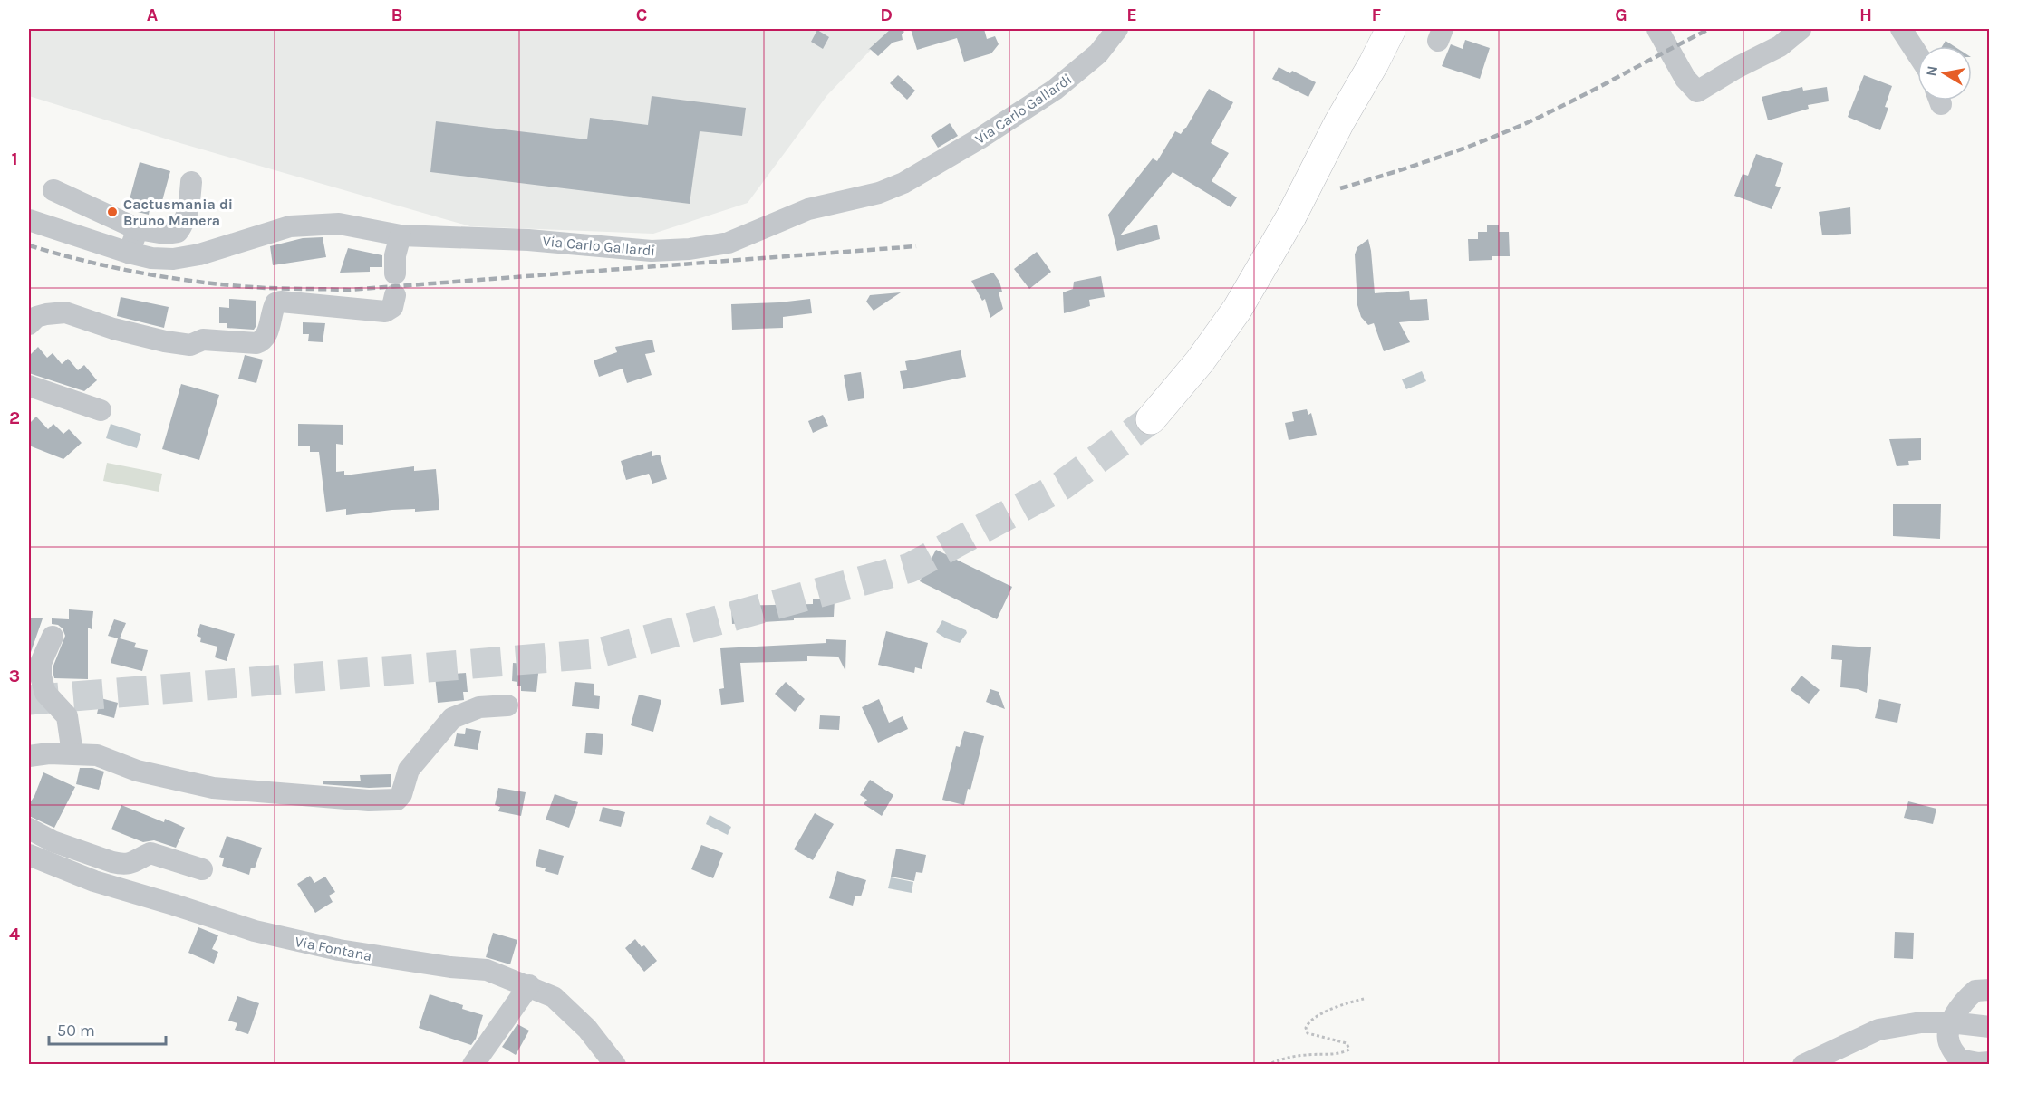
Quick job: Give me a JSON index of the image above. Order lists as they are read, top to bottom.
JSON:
{
  "streets": {
    "street": ["Via Carlo Gallardi", "Via Fontana"]
  },
  "places": ["Cactusmania di Bruno Manera"],
  "scale_bar": "50 m",
  "north": "left",
  "grid": {
    "columns": [
      "A",
      "B",
      "C",
      "D",
      "E",
      "F",
      "G",
      "H"
    ],
    "rows": [
      "1",
      "2",
      "3",
      "4"
    ]
  }
}
